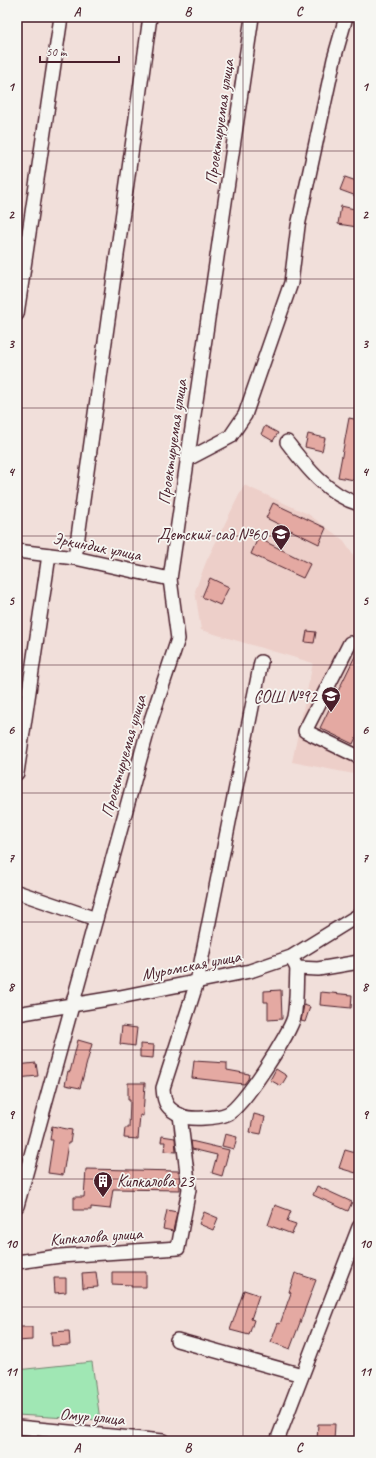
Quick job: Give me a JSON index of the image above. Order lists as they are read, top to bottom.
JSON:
{
  "streets": {
    "street": [
      "Проектируемая улица",
      "Эркиндик улица",
      "Муромская улица",
      "Кипкалова улица",
      "Омур улица"
    ]
  },
  "crossings": [
    ["Проектируемая улица", "Эркиндик улица"],
    ["Проектируемая улица", "Муромская улица"]
  ],
  "places": {
    "school or university": ["Детский сад №60", "СОШ №92"],
    "building": ["Кипкалова 23"]
  },
  "scale_bar": "50 m",
  "grid": {
    "columns": ["A", "B", "C"],
    "rows": [
      "1",
      "2",
      "3",
      "4",
      "5",
      "6",
      "7",
      "8",
      "9",
      "10",
      "11"
    ]
  }
}
